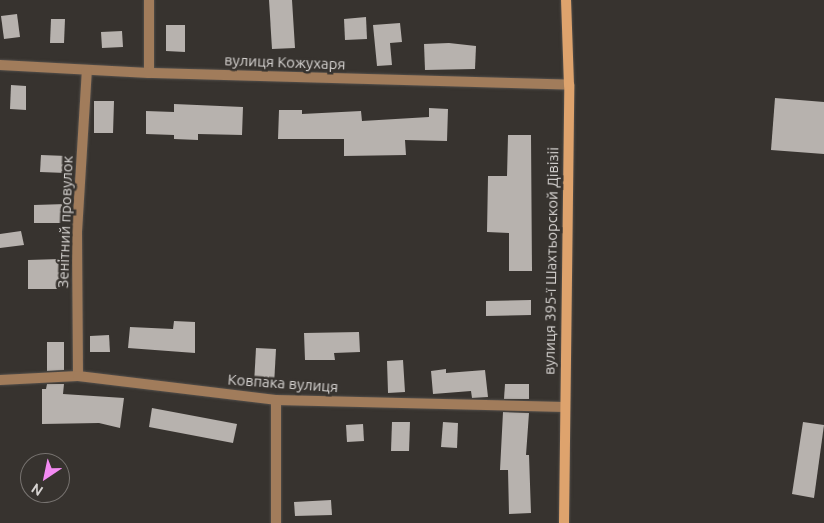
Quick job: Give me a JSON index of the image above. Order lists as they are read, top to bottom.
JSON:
{
  "streets": {
    "street": [
      "вулиця Кожухаря",
      "Зенітний провулок",
      "вулиця 395-ї Шахтьорской Дівізіі",
      "Ковпака вулиця"
    ]
  },
  "crossings": [
    ["вулиця Кожухаря", "Зенітний провулок"],
    ["вулиця Кожухаря", "вулиця 395-ї Шахтьорской Дівізіі"],
    ["Зенітний провулок", "Ковпака вулиця"],
    ["вулиця 395-ї Шахтьорской Дівізіі", "Ковпака вулиця"]
  ],
  "north": "bottom left"
}
